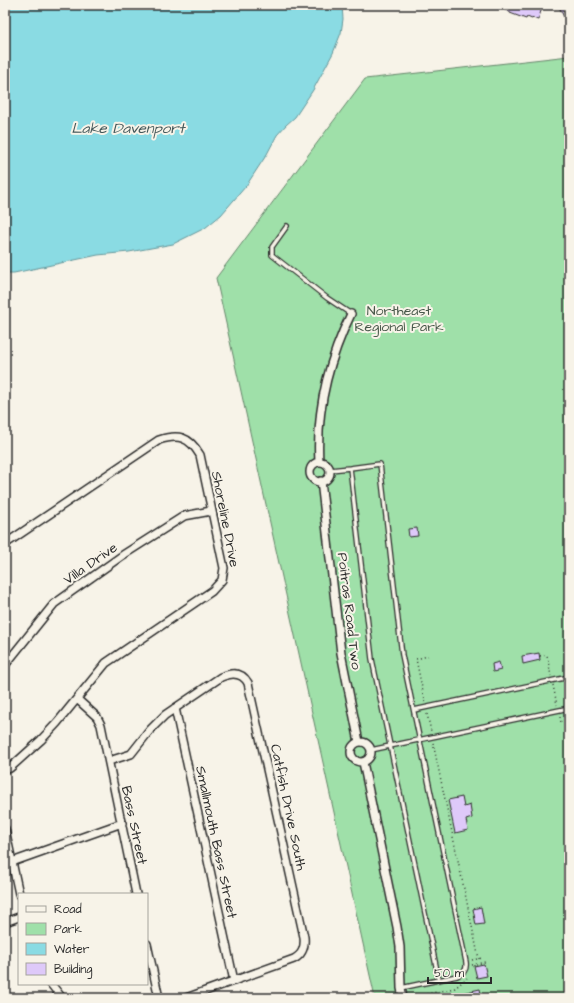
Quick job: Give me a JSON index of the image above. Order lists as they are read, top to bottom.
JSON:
{
  "streets": {
    "street": [
      "Shoreline Drive",
      "Villa Drive",
      "Poitras Road Two",
      "Catfish Drive South",
      "Bass Street",
      "Smallmouth Bass Street"
    ]
  },
  "crossings": [
    ["Shoreline Drive", "Villa Drive"],
    ["Shoreline Drive", "Bass Street"],
    ["Catfish Drive South", "Smallmouth Bass Street"]
  ],
  "water": ["Lake Davenport"],
  "parks": ["Northeast Regional Park"],
  "legend": [
    "Road",
    "Park",
    "Water",
    "Building"
  ],
  "scale_bar": "50 m"
}
